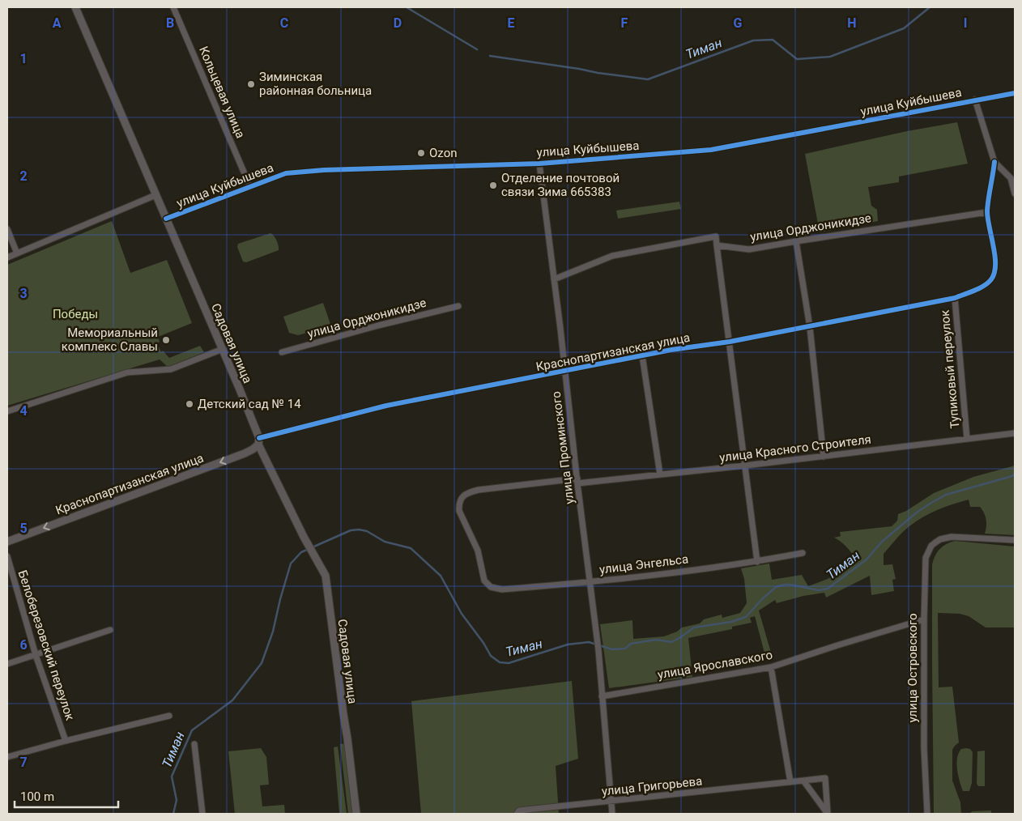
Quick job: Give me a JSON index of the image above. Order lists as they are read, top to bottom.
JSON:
{
  "streets": {
    "street": [
      "Кольцевая улица",
      "улица Куйбышева",
      "улица Орджоникидзе",
      "Садовая улица",
      "Краснопартизанская улица",
      "Тупиковый переулок",
      "улица Проминского",
      "улица Красного Строителя",
      "улица Энгельса",
      "Белоберезовский переулок",
      "улица Ярославского",
      "улица Островского",
      "улица Григорьева"
    ]
  },
  "crossings": [
    ["Кольцевая улица", "улица Куйбышева"],
    ["улица Куйбышева", "Садовая улица"],
    ["улица Куйбышева", "улица Проминского"],
    ["улица Орджоникидзе", "Краснопартизанская улица"],
    ["улица Орджоникидзе", "улица Проминского"],
    ["Садовая улица", "Краснопартизанская улица"],
    ["Краснопартизанская улица", "Тупиковый переулок"],
    ["Краснопартизанская улица", "улица Проминского"],
    ["Тупиковый переулок", "улица Красного Строителя"],
    ["улица Проминского", "улица Красного Строителя"],
    ["улица Проминского", "улица Энгельса"],
    ["улица Проминского", "улица Ярославского"],
    ["улица Красного Строителя", "улица Энгельса"],
    ["улица Ярославского", "улица Островского"]
  ],
  "water": ["Тиман"],
  "parks": ["Победы"],
  "places": [
    "Зиминская районная больница",
    "Ozon",
    "Отделение почтовой связи Зима 665383",
    "Мемориальный комплекс Славы",
    "Детский сад № 14"
  ],
  "scale_bar": "100 m",
  "grid": {
    "columns": [
      "A",
      "B",
      "C",
      "D",
      "E",
      "F",
      "G",
      "H",
      "I"
    ],
    "rows": [
      "1",
      "2",
      "3",
      "4",
      "5",
      "6",
      "7"
    ]
  }
}
